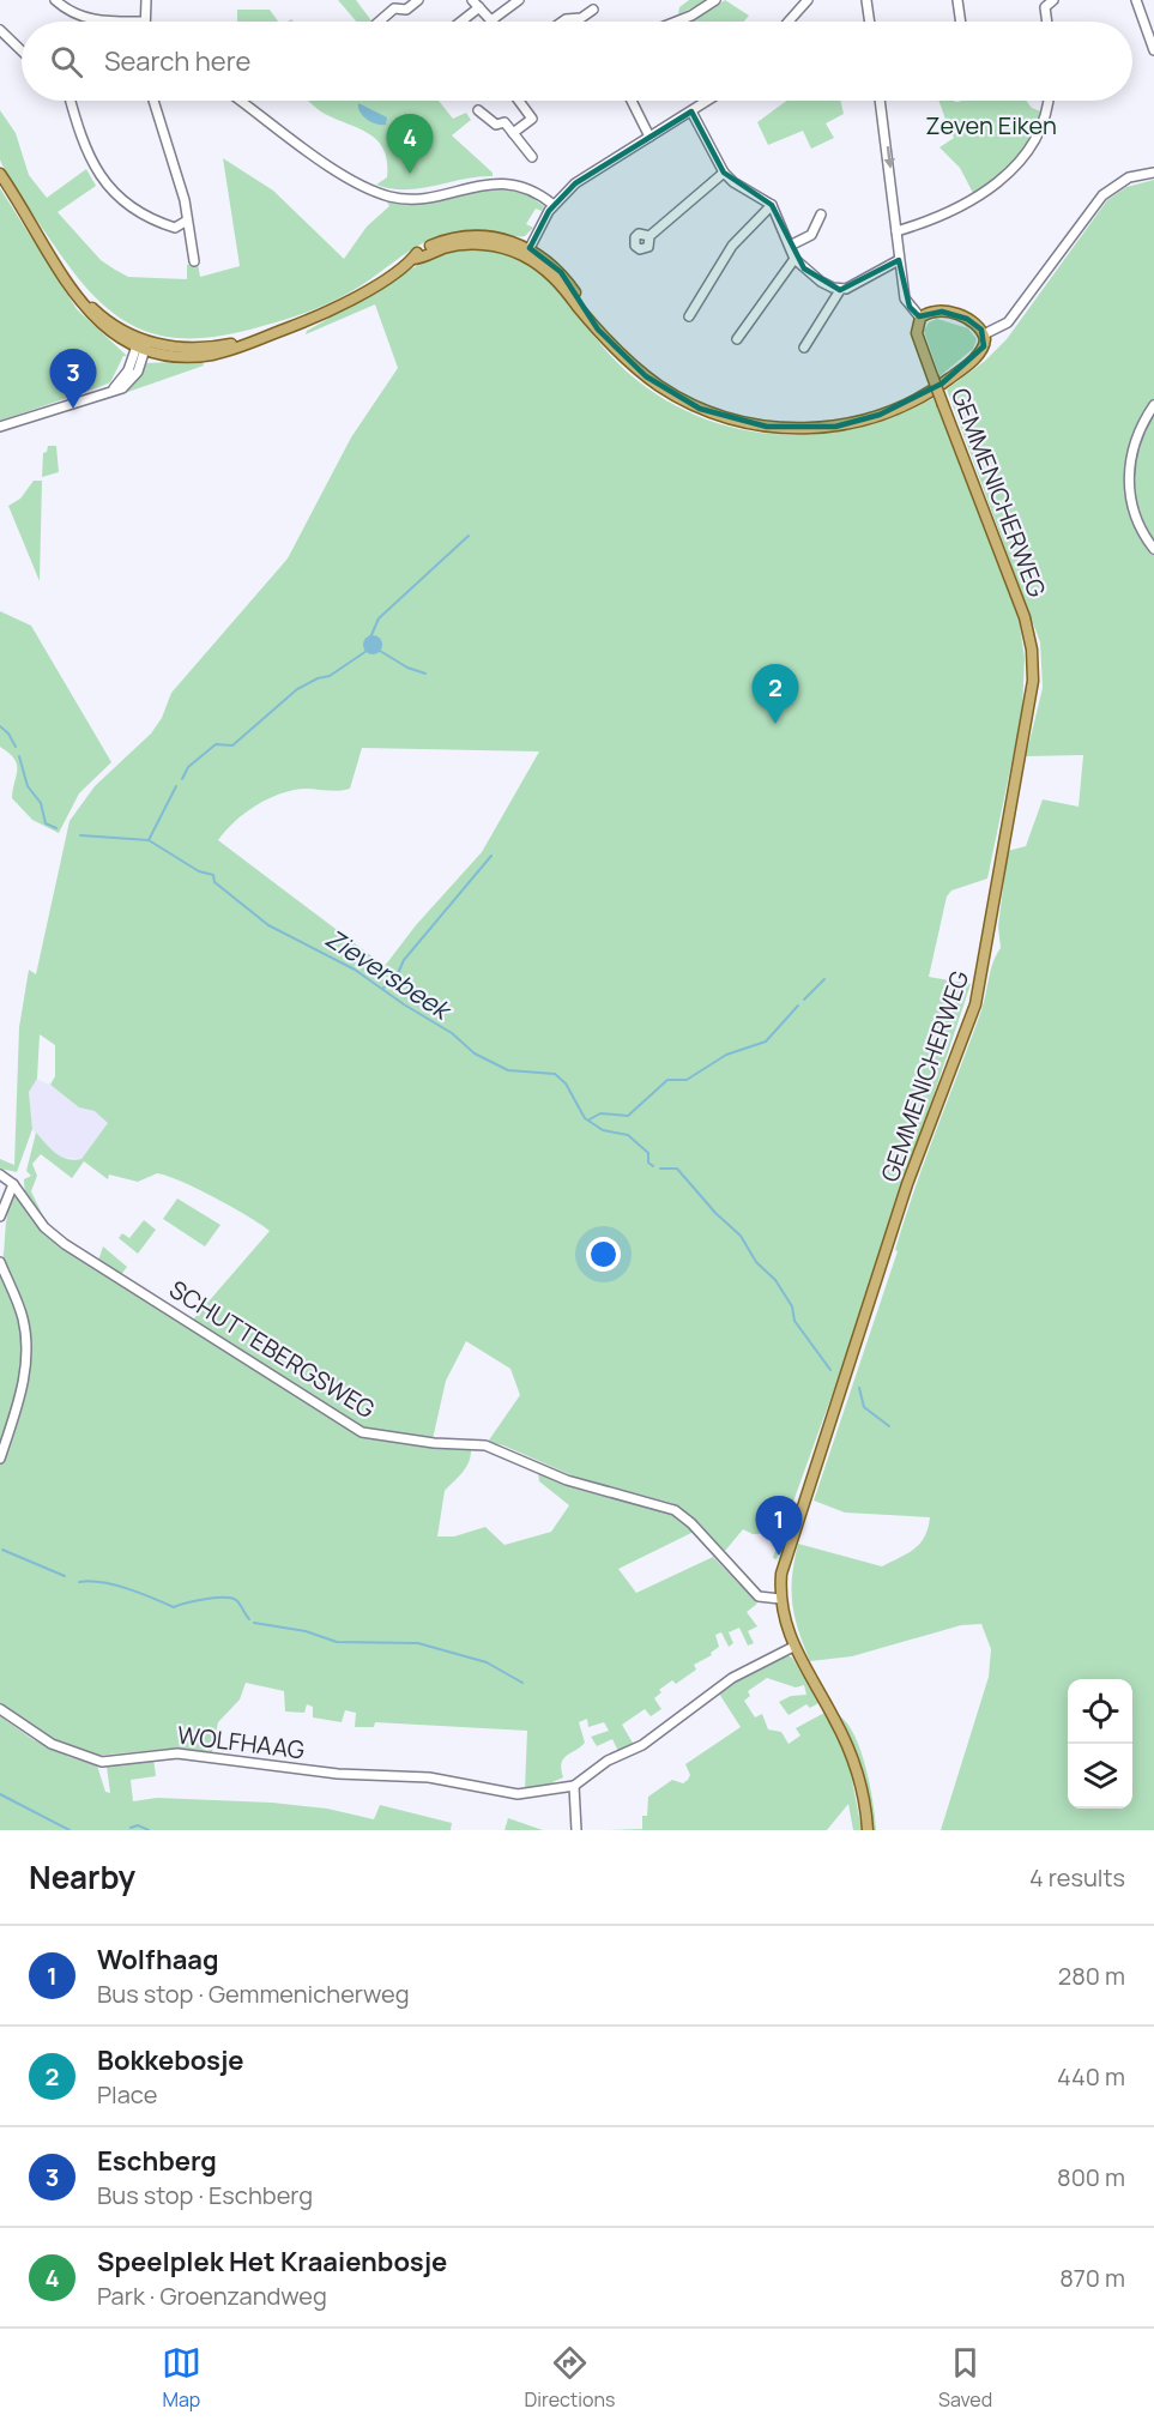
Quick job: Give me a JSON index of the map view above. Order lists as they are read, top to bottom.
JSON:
{
  "streets": {
    "main road": ["GEMMENICHERWEG"],
    "street": ["SCHUTTEBERGSWEG", "WOLFHAAG"]
  },
  "crossings": [
    ["GEMMENICHERWEG", "SCHUTTEBERGSWEG"],
    ["GEMMENICHERWEG", "WOLFHAAG"]
  ],
  "water": ["Zieversbeek"],
  "parks": ["Zeven Eiken"],
  "page": {
    "search": "Search here",
    "pins": [
      "4",
      "3",
      "2",
      "1"
    ],
    "heading": ["Nearby", "4 results"],
    "list": [
      {
        "mark": "1",
        "name": "Wolfhaag",
        "note": "Bus stop · Gemmenicherweg",
        "value": "280 m"
      },
      {
        "mark": "2",
        "name": "Bokkebosje",
        "note": "Place",
        "value": "440 m"
      },
      {
        "mark": "3",
        "name": "Eschberg",
        "note": "Bus stop · Eschberg",
        "value": "800 m"
      },
      {
        "mark": "4",
        "name": "Speelplek Het Kraaienbosje",
        "note": "Park · Groenzandweg",
        "value": "870 m"
      }
    ],
    "nav": ["Map", "Directions", "Saved"]
  }
}
